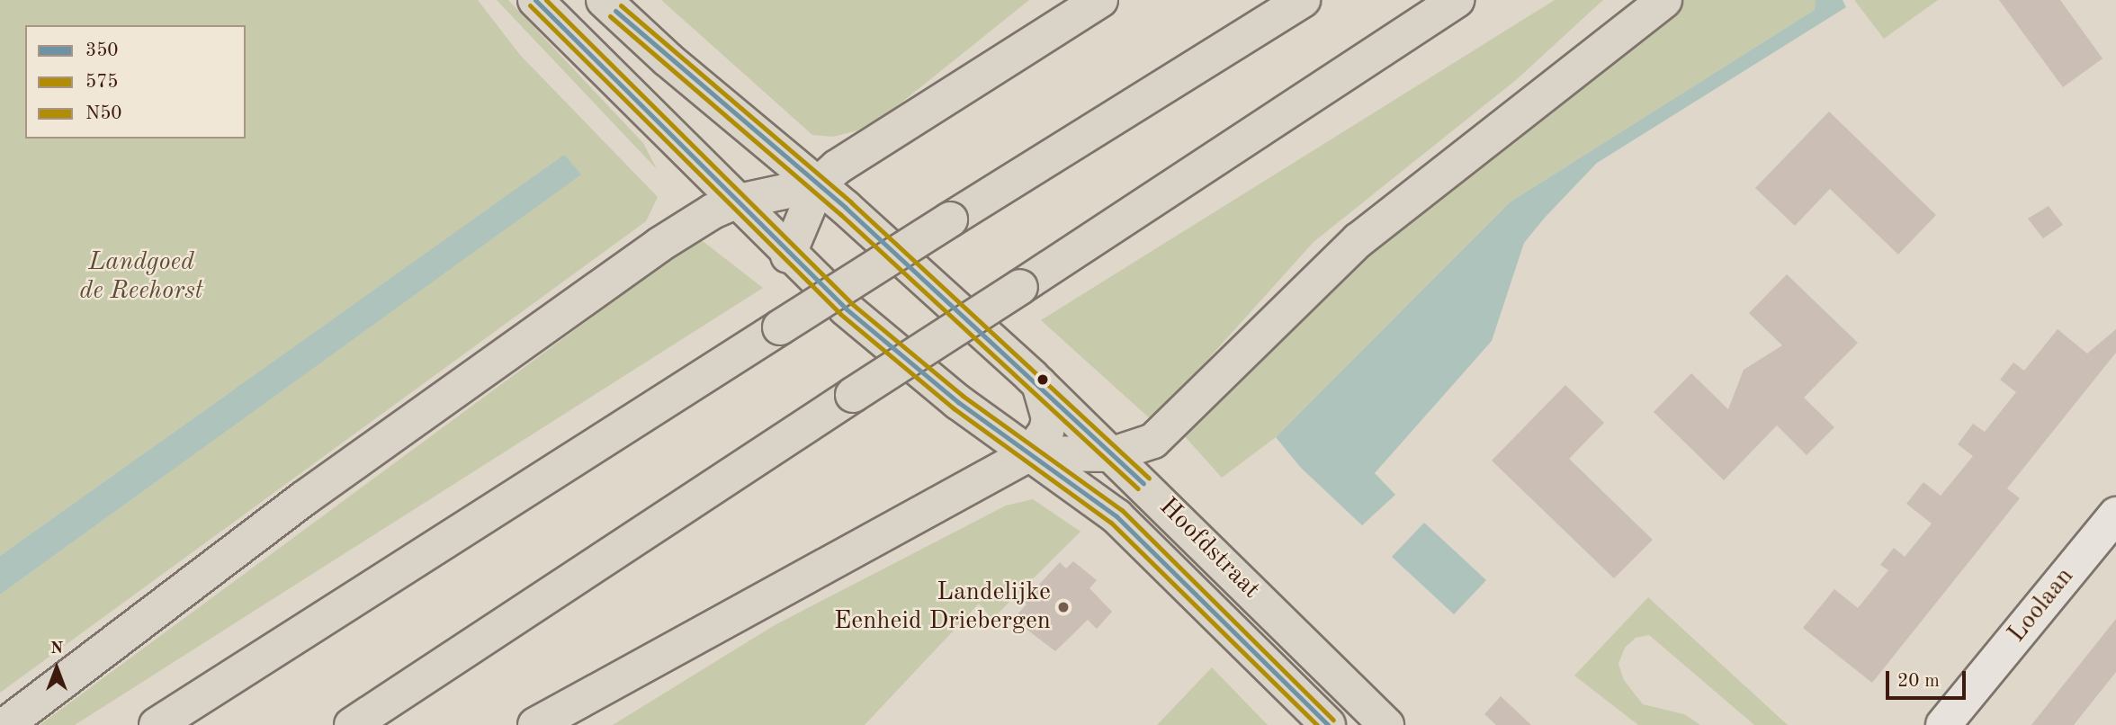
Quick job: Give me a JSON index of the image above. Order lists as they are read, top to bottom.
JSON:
{
  "streets": {
    "main road": ["Hoofdstraat"],
    "street": ["Loolaan"]
  },
  "parks": ["Landgoed de Reehorst"],
  "places": ["Landelijke Eenheid Driebergen"],
  "lines": ["transit line 350", "transit line N50", "transit line 575"],
  "legend": ["350", "575", "N50"],
  "scale_bar": "20 m",
  "north": "top"
}
